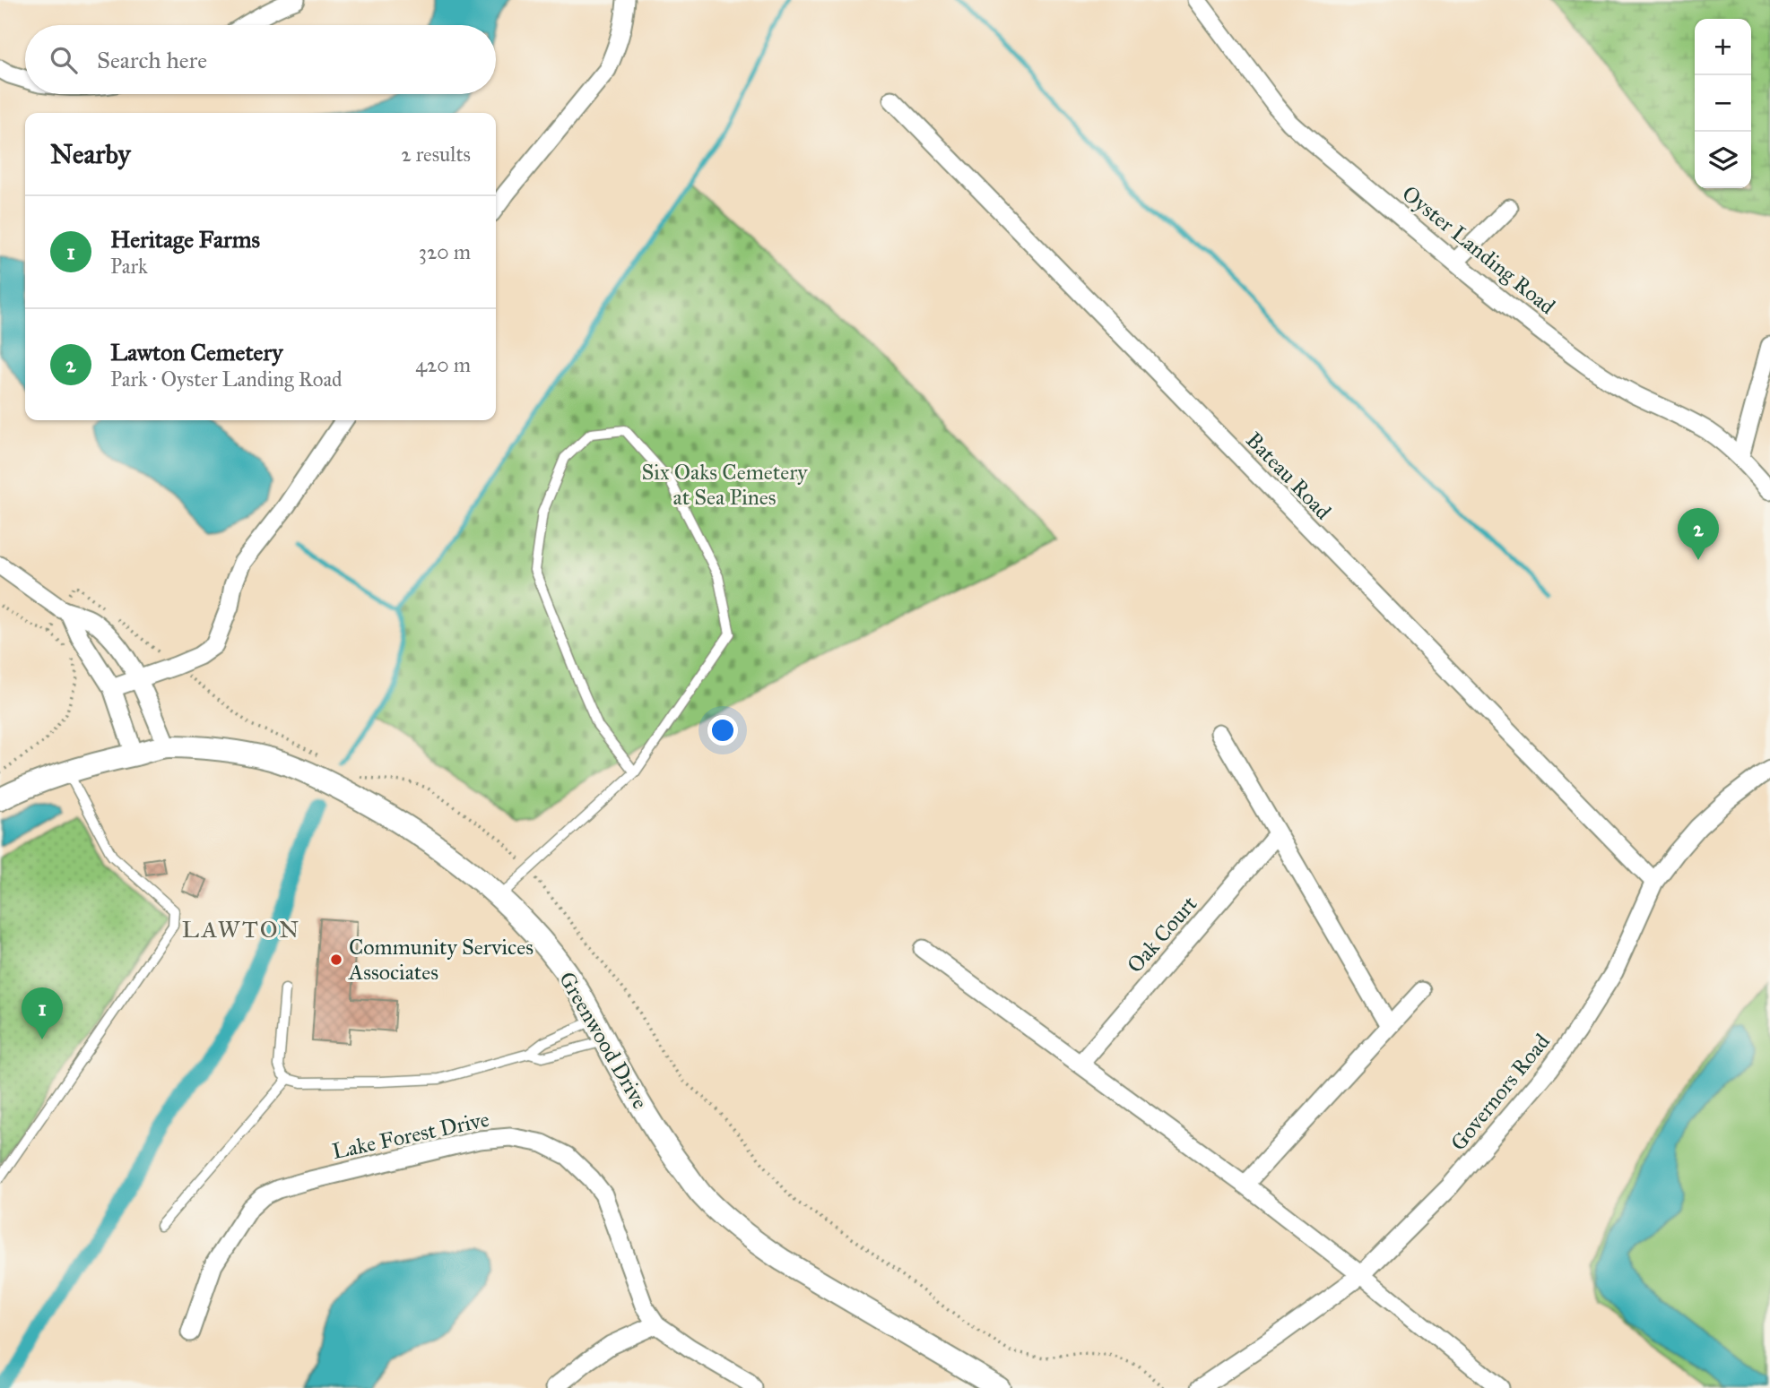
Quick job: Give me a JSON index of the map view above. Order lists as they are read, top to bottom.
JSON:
{
  "streets": {
    "street": [
      "Oyster Landing Road",
      "Bateau Road",
      "Oak Court",
      "Greenwood Drive",
      "Governors Road",
      "Lake Forest Drive"
    ]
  },
  "crossings": [
    ["Bateau Road", "Governors Road"]
  ],
  "districts": ["LAWTON"],
  "parks": ["Six Oaks Cemetery at Sea Pines"],
  "places": ["Community Services Associates"],
  "page": {
    "map_buttons": ["+", "−"],
    "search": "Search here",
    "heading": ["Nearby", "2 results"],
    "list": [
      {
        "mark": "1",
        "name": "Heritage Farms",
        "note": "Park",
        "value": "320 m"
      },
      {
        "mark": "2",
        "name": "Lawton Cemetery",
        "note": "Park · Oyster Landing Road",
        "value": "420 m"
      }
    ],
    "pins": ["2", "1"]
  }
}
